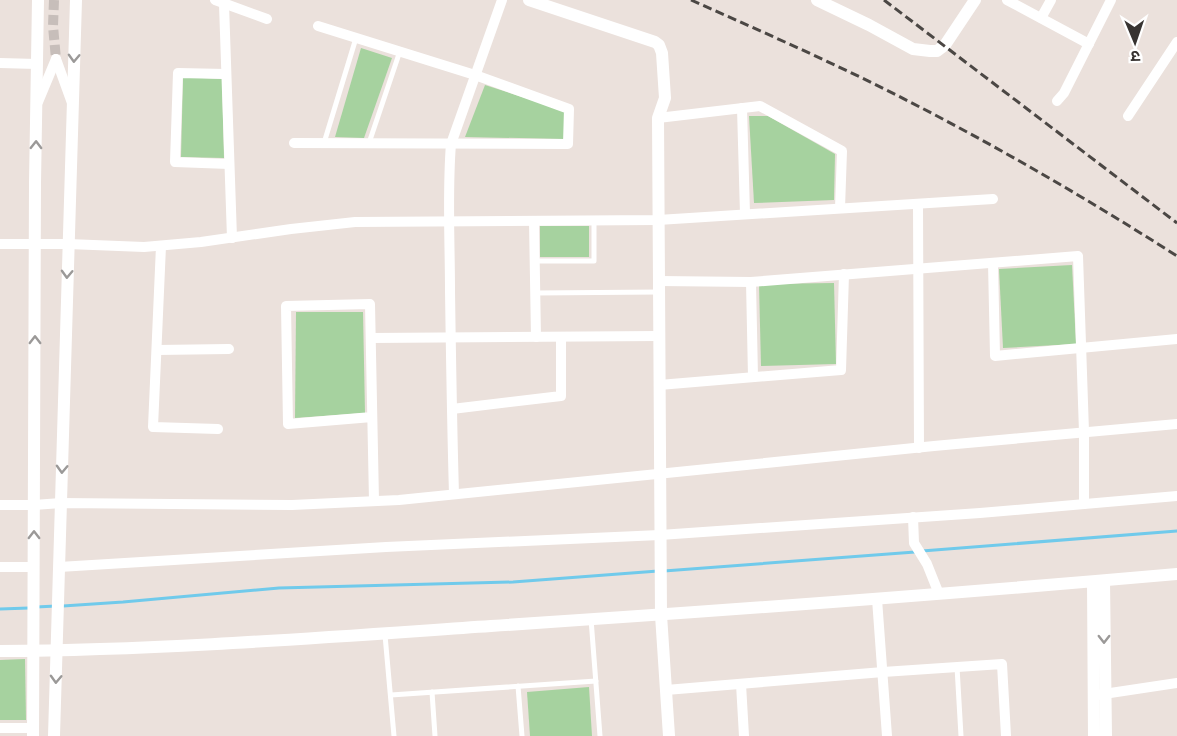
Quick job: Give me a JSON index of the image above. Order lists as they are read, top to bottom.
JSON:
{
  "north": "bottom"
}
